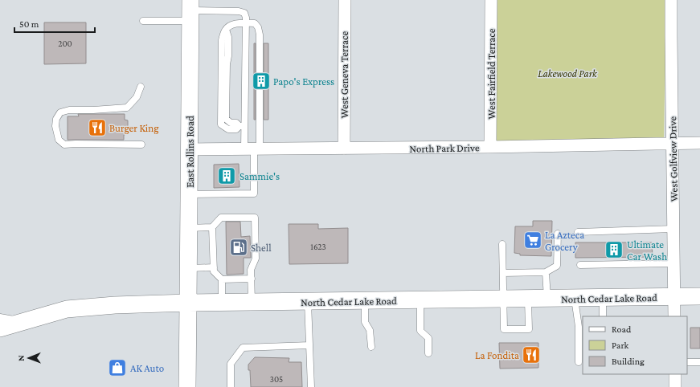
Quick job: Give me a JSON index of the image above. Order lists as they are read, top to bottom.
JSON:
{
  "streets": {
    "main road": ["East Rollins Road", "North Cedar Lake Road"],
    "street": [
      "West Fairfield Terrace",
      "West Geneva Terrace",
      "North Park Drive",
      "West Golfview Drive"
    ]
  },
  "crossings": [
    ["West Fairfield Terrace", "North Park Drive"],
    ["West Geneva Terrace", "North Park Drive"],
    ["North Park Drive", "East Rollins Road"],
    ["North Park Drive", "West Golfview Drive"],
    ["East Rollins Road", "North Cedar Lake Road"],
    ["West Golfview Drive", "North Cedar Lake Road"]
  ],
  "parks": ["Lakewood Park"],
  "places": {
    "building": ["Papo's Express", "Sammie's", "Ultimate Car Wash"],
    "restaurant": ["Burger King", "La Fondita"],
    "supermarket": ["La Azteca Grocery"],
    "fuel station": ["Shell"],
    "shop": ["AK Auto"]
  },
  "house_numbers": ["200", "1623", "305"],
  "legend": ["Road", "Park", "Building"],
  "scale_bar": "50 m",
  "north": "left"
}
